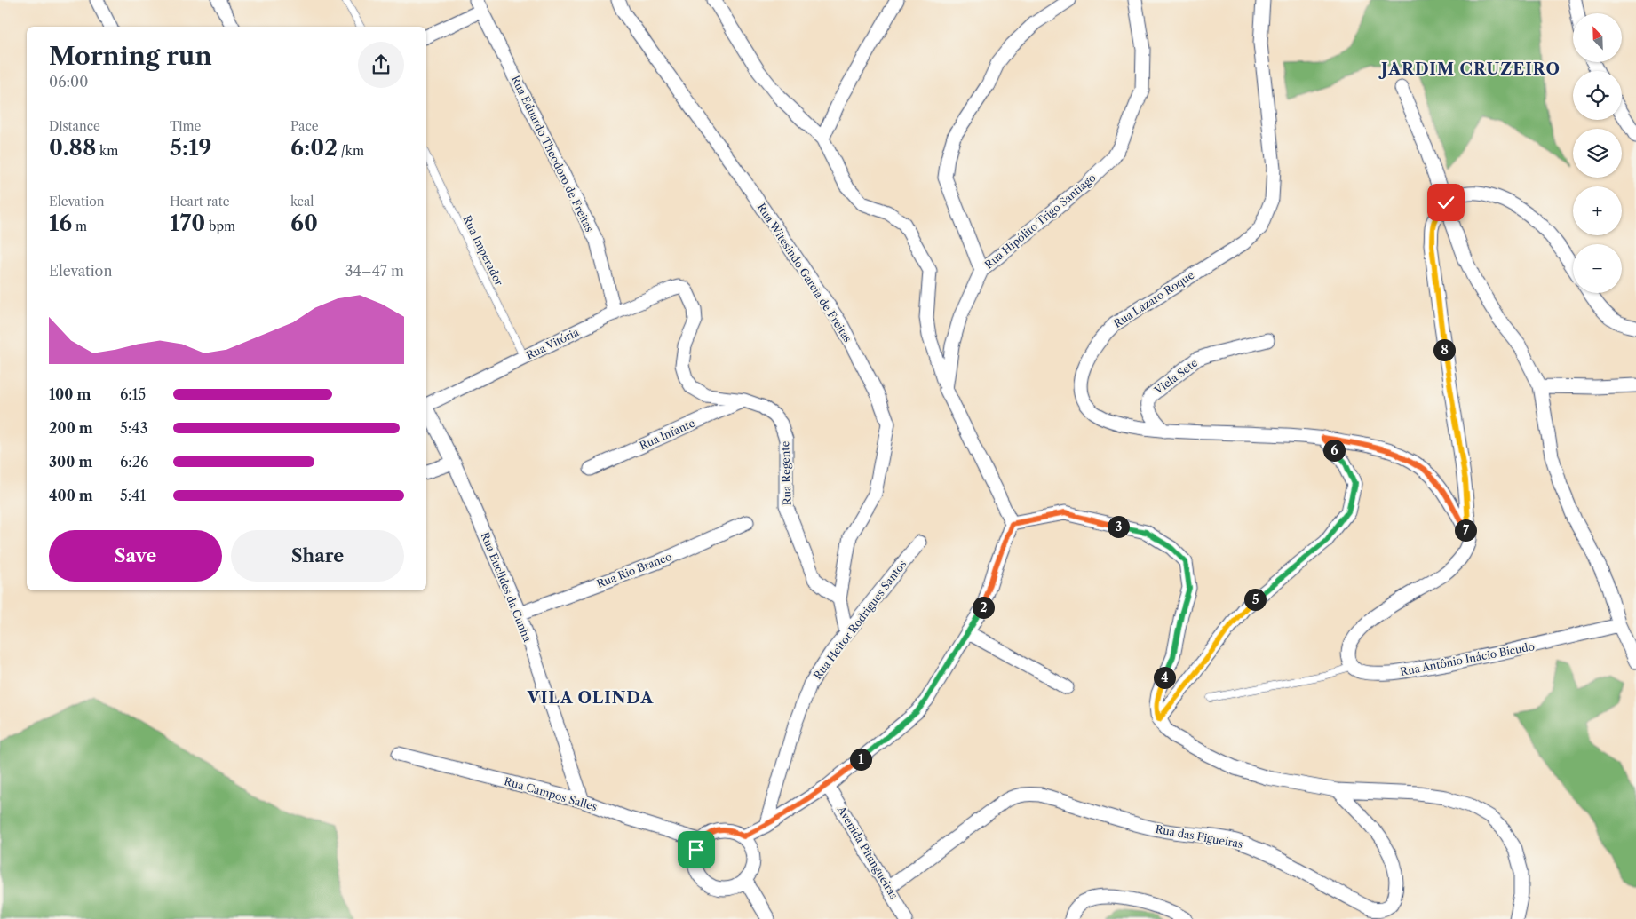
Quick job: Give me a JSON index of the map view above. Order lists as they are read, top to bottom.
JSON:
{
  "streets": {
    "street": [
      "Rua Eduardo Theodoro de Freitas",
      "Rua Hipólito Trigo Santiago",
      "Rua Witesindo Garcia de Freitas",
      "Rua Lázaro Roque",
      "Rua Vitória",
      "Viela Sete",
      "Rua Infante",
      "Rua Regente",
      "Rua Rio Branco",
      "Rua Euclides da Cunha",
      "Rua Heitor Rodrigues Santos",
      "Rua Antônio Inácio Bicudo",
      "Rua Campos Salles",
      "Rua das Figueiras",
      "Avenida Pitangueiras"
    ],
    "lane": ["Rua Imperador"]
  },
  "crossings": [
    ["Rua Eduardo Theodoro de Freitas", "Rua Vitória"],
    ["Rua Imperador", "Rua Vitória"],
    ["Rua Witesindo Garcia de Freitas", "Rua Regente"],
    ["Rua Lázaro Roque", "Viela Sete"],
    ["Rua Vitória", "Rua Regente"],
    ["Rua Infante", "Rua Regente"],
    ["Rua Rio Branco", "Rua Euclides da Cunha"],
    ["Rua Euclides da Cunha", "Rua Campos Salles"],
    ["Rua das Figueiras", "Avenida Pitangueiras"]
  ],
  "districts": ["JARDIM CRUZEIRO", "VILA OLINDA"],
  "north": "top left",
  "page": {
    "map_buttons": ["+", "−"],
    "heading": ["Morning run", "06:00"],
    "stats": [
      ["Distance", "0.88 km"],
      ["Time", "5:19"],
      ["Pace", "6:02 /km"],
      ["Elevation", "16 m"],
      ["Heart rate", "170 bpm"],
      ["kcal", "60"]
    ],
    "chart": ["Elevation", "34–47 m"],
    "pins": [
      "8",
      "6",
      "3",
      "7",
      "5",
      "2",
      "4",
      "1"
    ],
    "list": [
      {
        "name": "100 m",
        "note": "6:15"
      },
      {
        "name": "200 m",
        "note": "5:43"
      },
      {
        "name": "300 m",
        "note": "6:26"
      },
      {
        "name": "400 m",
        "note": "5:41"
      }
    ],
    "buttons": ["Save", "Share"]
  }
}
